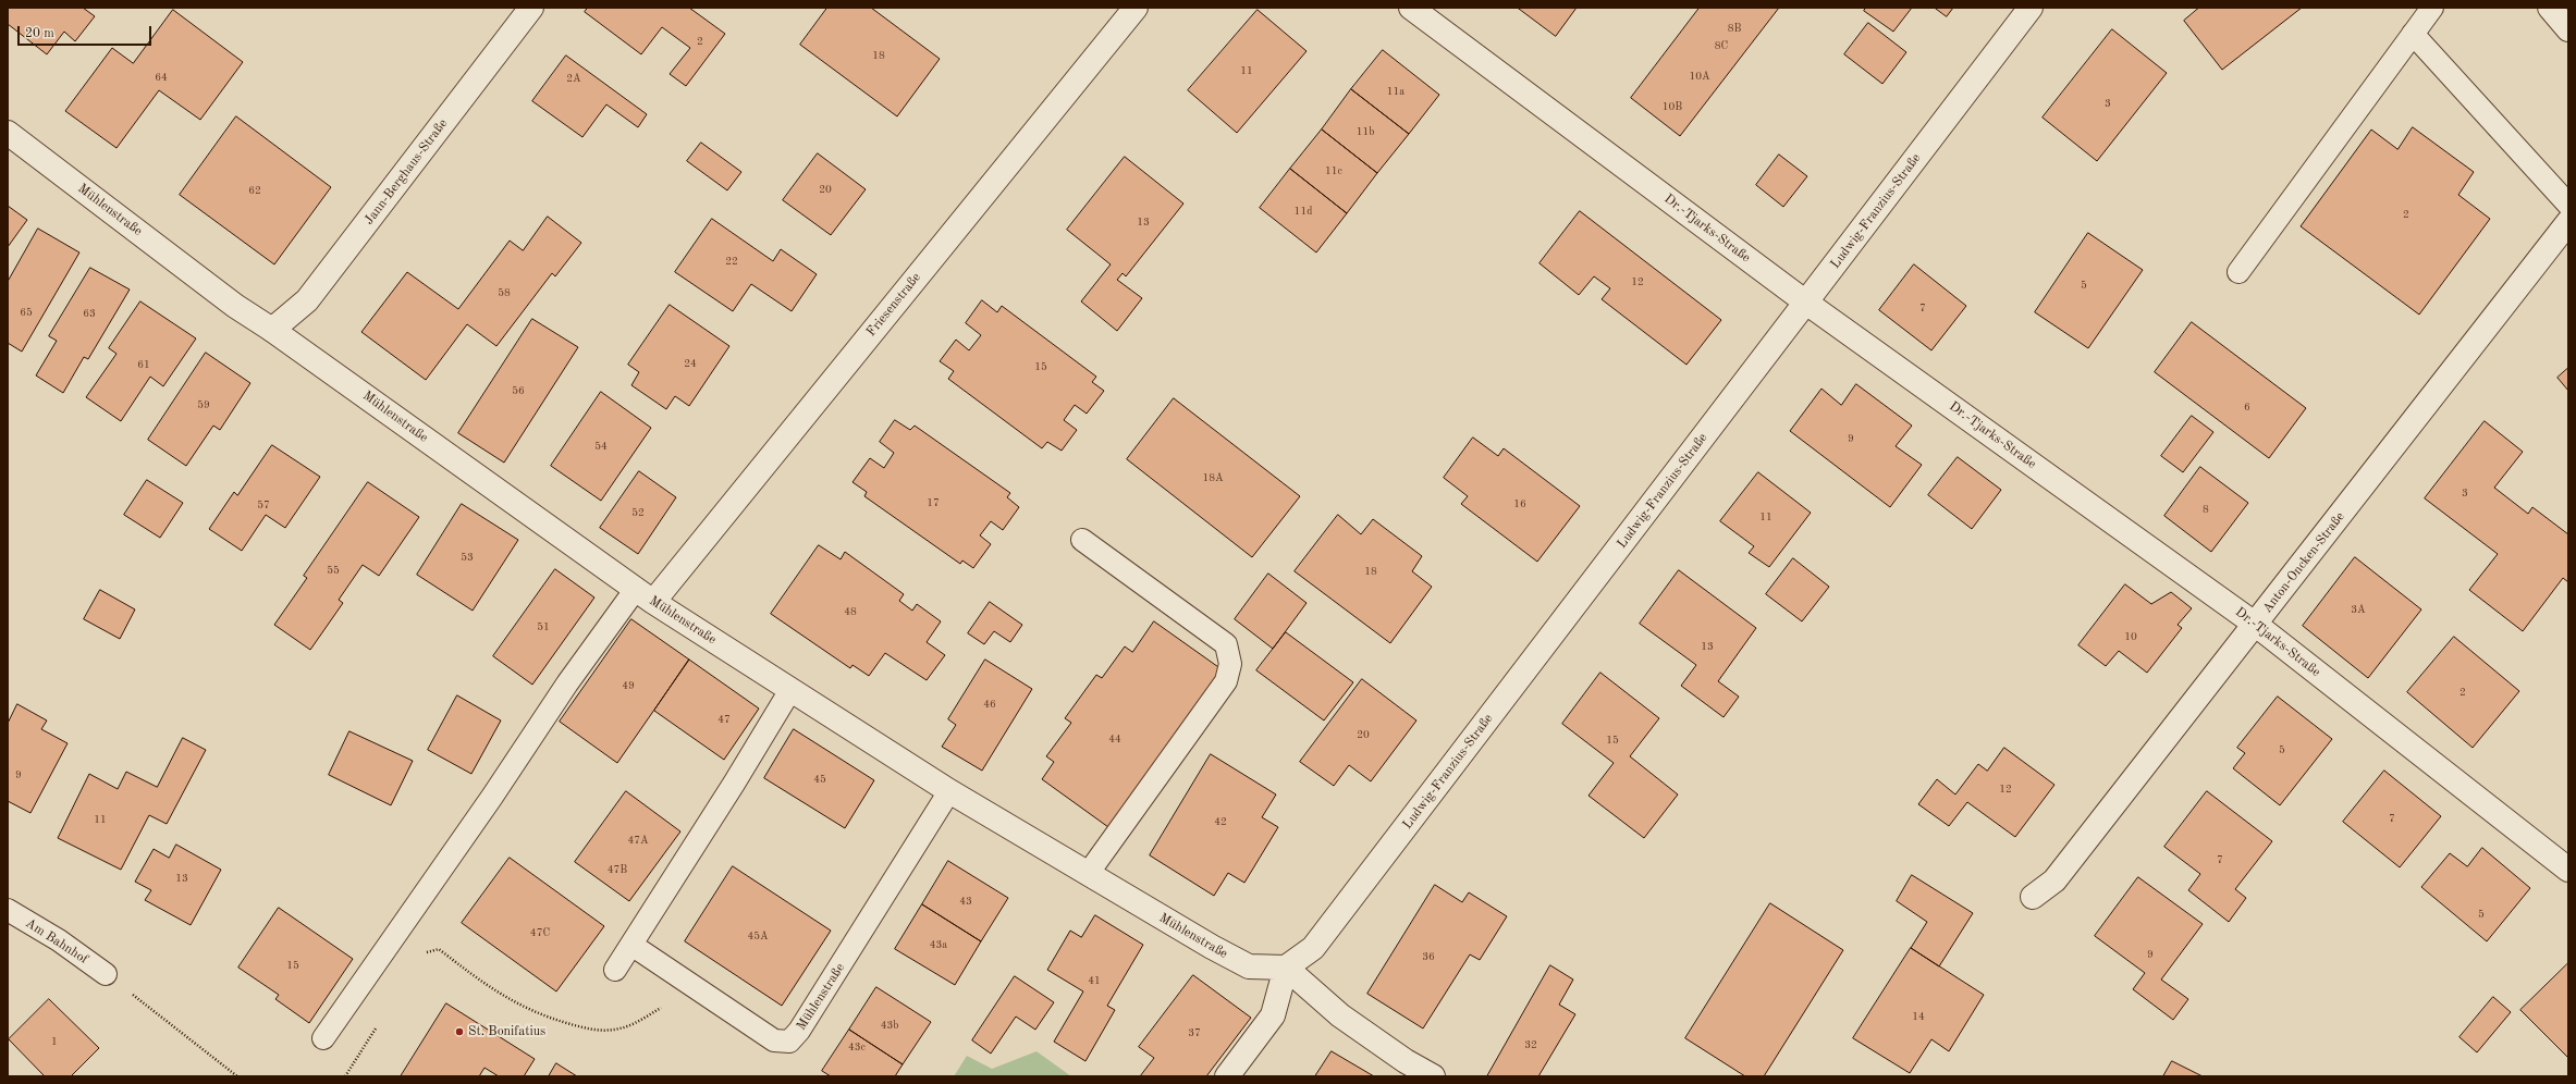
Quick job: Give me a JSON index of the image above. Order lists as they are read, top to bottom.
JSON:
{
  "streets": {
    "street": [
      "Jann-Berghaus-Straße",
      "Mühlenstraße",
      "Ludwig-Franzius-Straße",
      "Dr.-Tjarks-Straße",
      "Friesenstraße",
      "Anton-Oncken-Straße"
    ],
    "lane": ["Am Bahnhof"]
  },
  "crossings": [
    ["Jann-Berghaus-Straße", "Mühlenstraße"],
    ["Mühlenstraße", "Ludwig-Franzius-Straße"],
    ["Mühlenstraße", "Friesenstraße"],
    ["Ludwig-Franzius-Straße", "Dr.-Tjarks-Straße"],
    ["Dr.-Tjarks-Straße", "Anton-Oncken-Straße"]
  ],
  "places": ["St. Bonifatius"],
  "house_numbers": [
    "8B",
    "2",
    "8C",
    "18",
    "11",
    "10A",
    "64",
    "2A",
    "11a",
    "3",
    "10B",
    "11b",
    "11c",
    "20",
    "62",
    "11d",
    "2",
    "13",
    "22",
    "12",
    "5",
    "58",
    "7",
    "65",
    "63",
    "24",
    "61",
    "15",
    "56",
    "59",
    "6",
    "9",
    "54",
    "18A",
    "3",
    "17",
    "16",
    "57",
    "8",
    "52",
    "11",
    "53",
    "55",
    "18",
    "3A",
    "48",
    "51",
    "10",
    "13",
    "49",
    "2",
    "46",
    "47",
    "20",
    "44",
    "15",
    "5",
    "9",
    "45",
    "12",
    "7",
    "11",
    "42",
    "47A",
    "7",
    "47B",
    "13",
    "43",
    "5",
    "47C",
    "45A",
    "43a",
    "9",
    "36",
    "15",
    "41",
    "14",
    "43b",
    "37",
    "1",
    "32",
    "43c"
  ],
  "scale_bar": "20 m"
}
